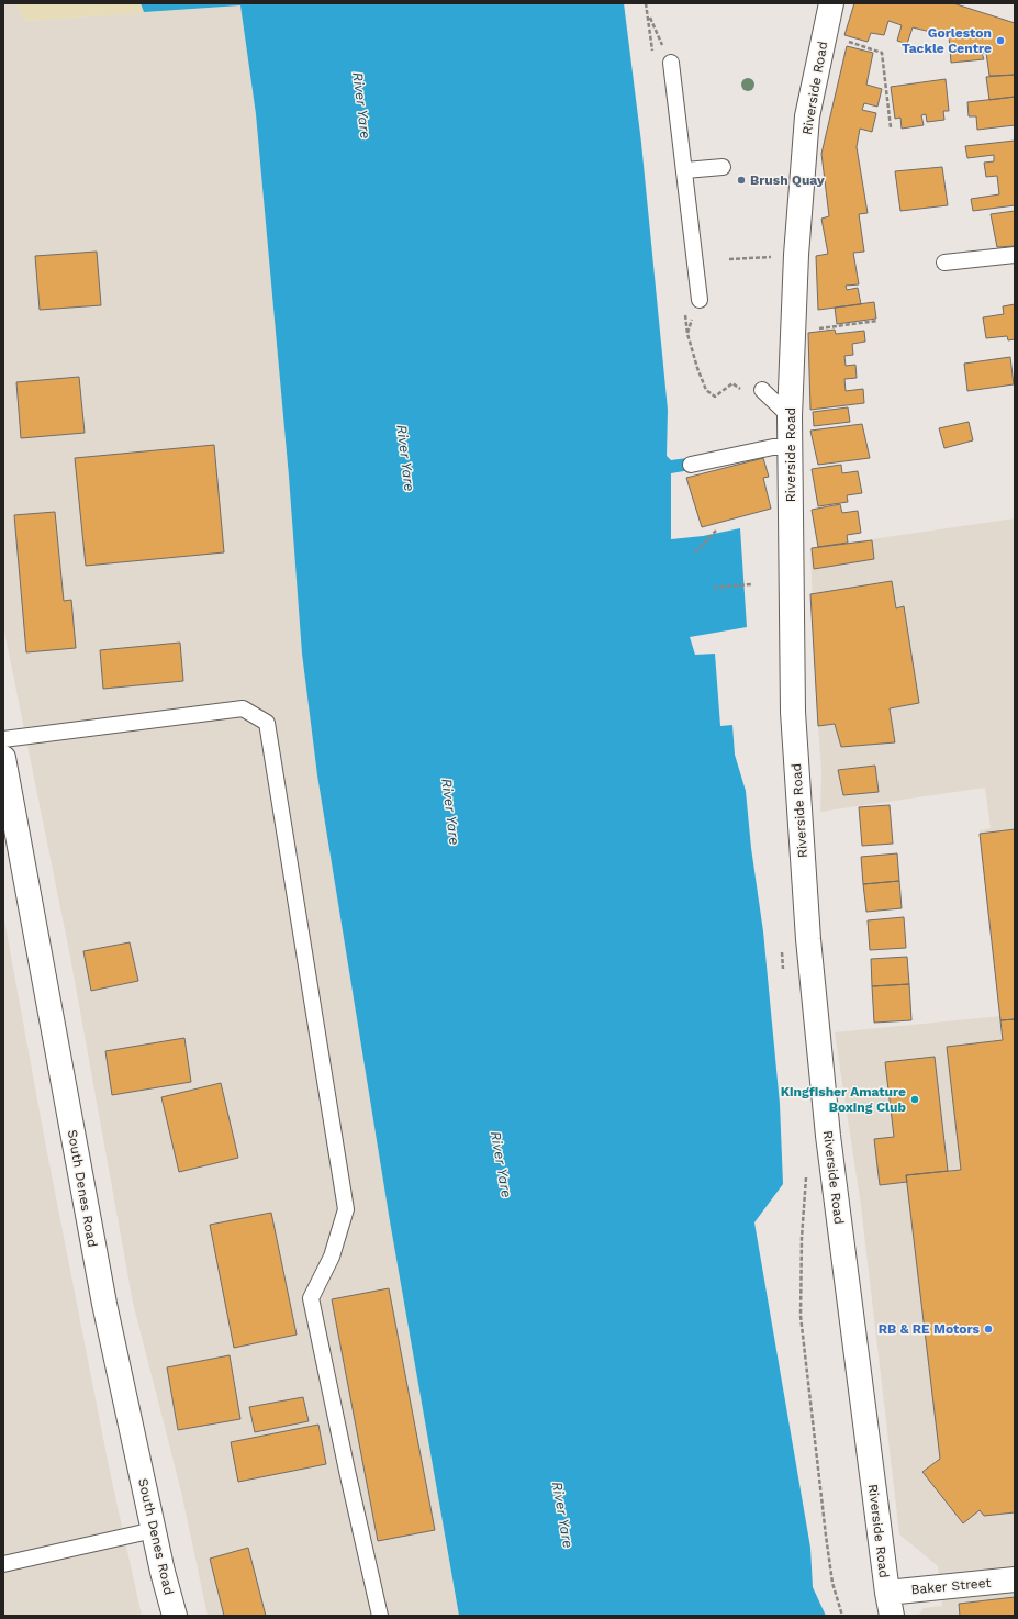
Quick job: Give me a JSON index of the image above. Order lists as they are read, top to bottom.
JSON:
{
  "streets": {
    "street": ["Riverside Road", "South Denes Road", "Baker Street"]
  },
  "crossings": [
    ["Riverside Road", "Baker Street"]
  ],
  "water": ["River Yare"],
  "places": [
    "Gorleston Tackle Centre",
    "Brush Quay",
    "Kingfisher Amature Boxing Club",
    "RB & RE Motors"
  ]
}
